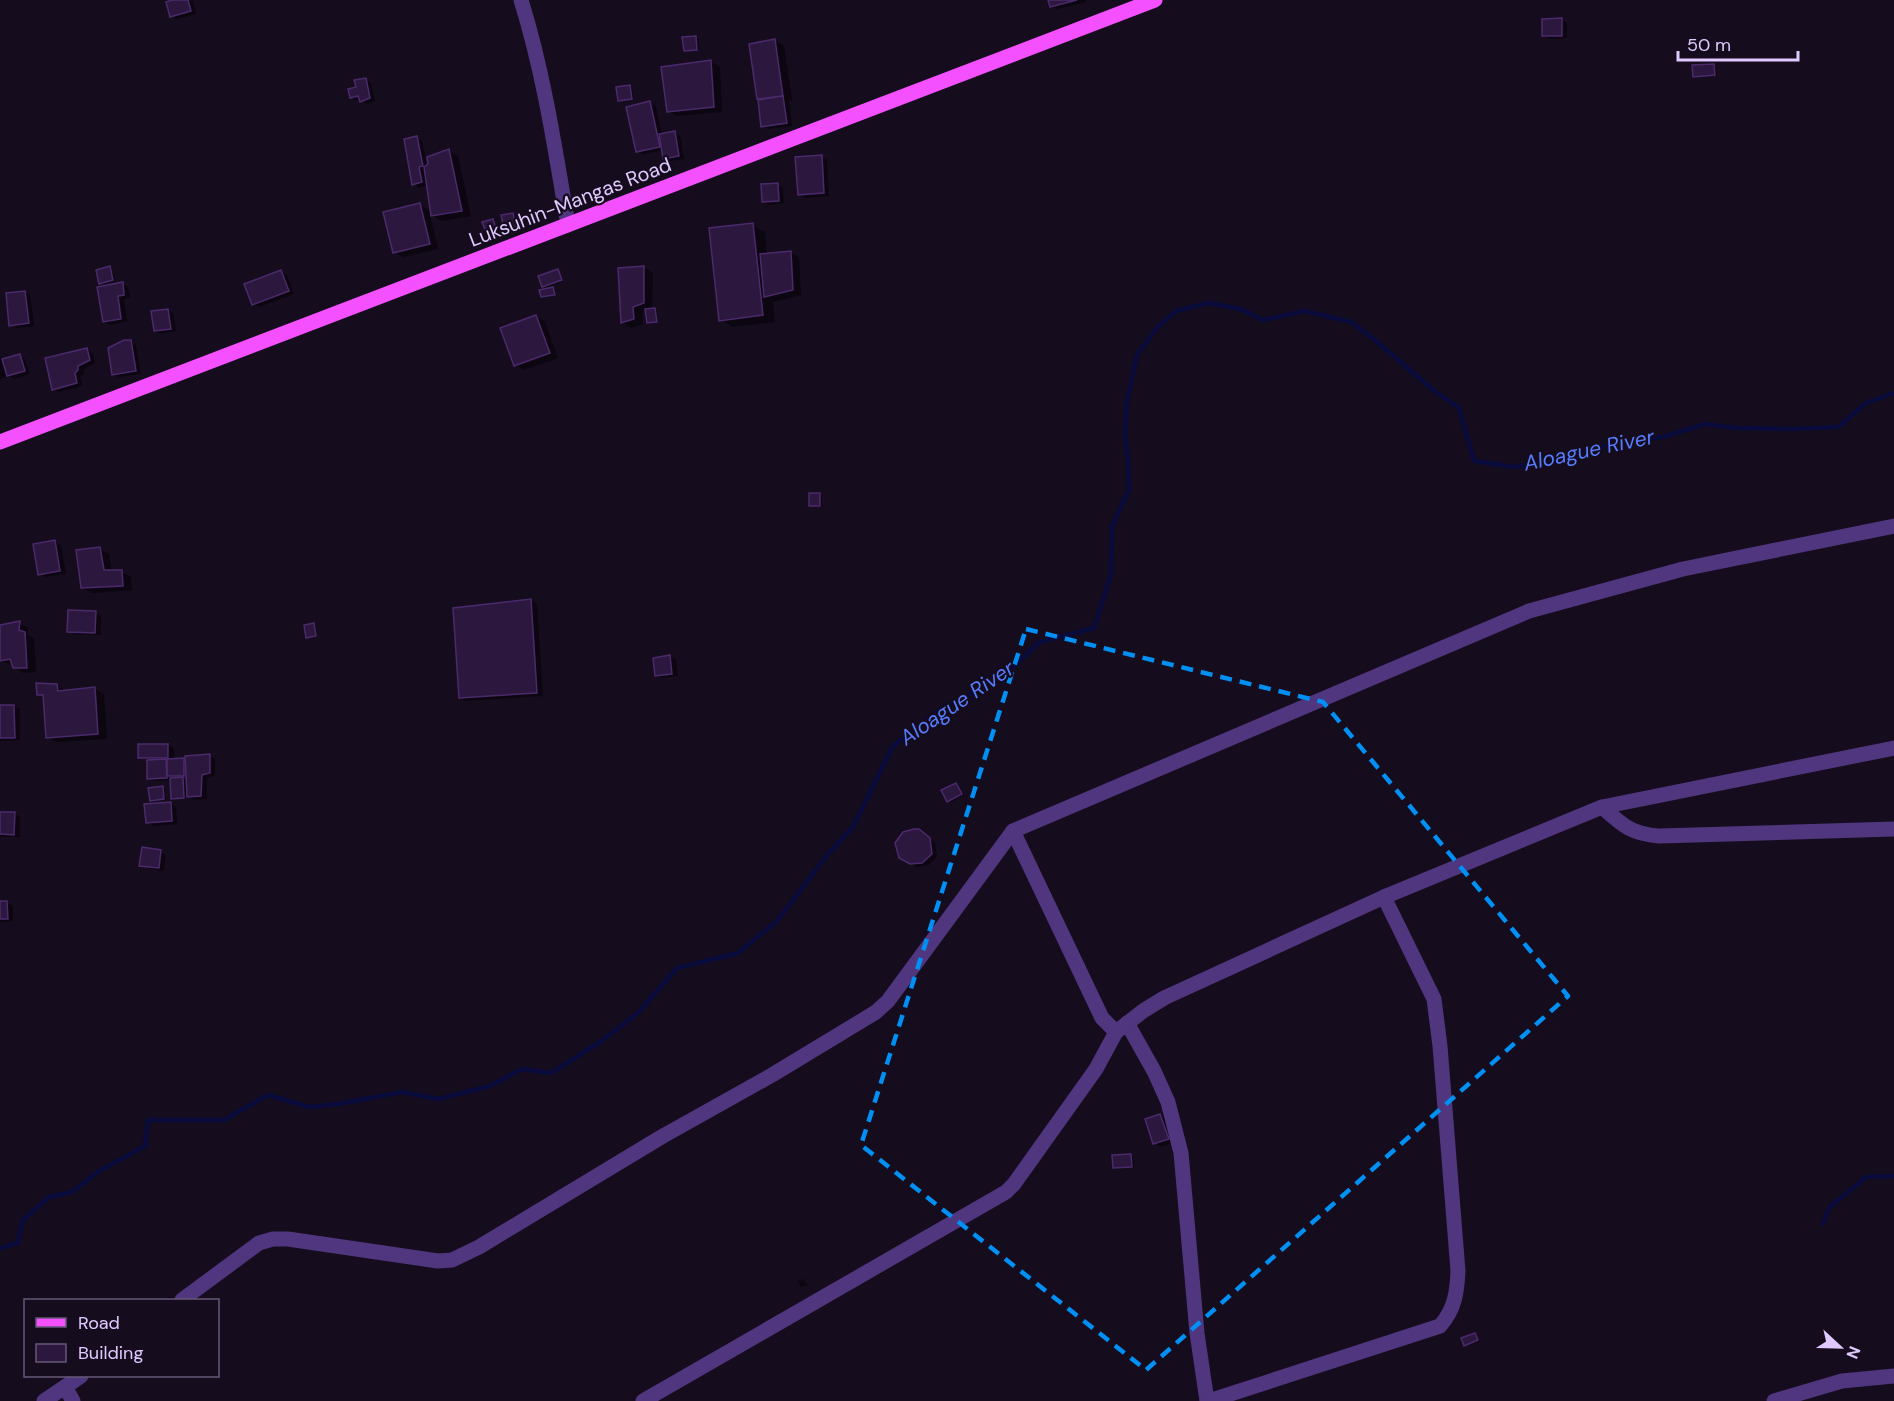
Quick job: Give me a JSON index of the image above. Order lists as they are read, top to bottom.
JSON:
{
  "streets": {
    "main road": ["Luksuhin-Mangas Road"]
  },
  "water": ["Aloague River"],
  "legend": ["Road", "Building"],
  "scale_bar": "50 m",
  "north": "right"
}
